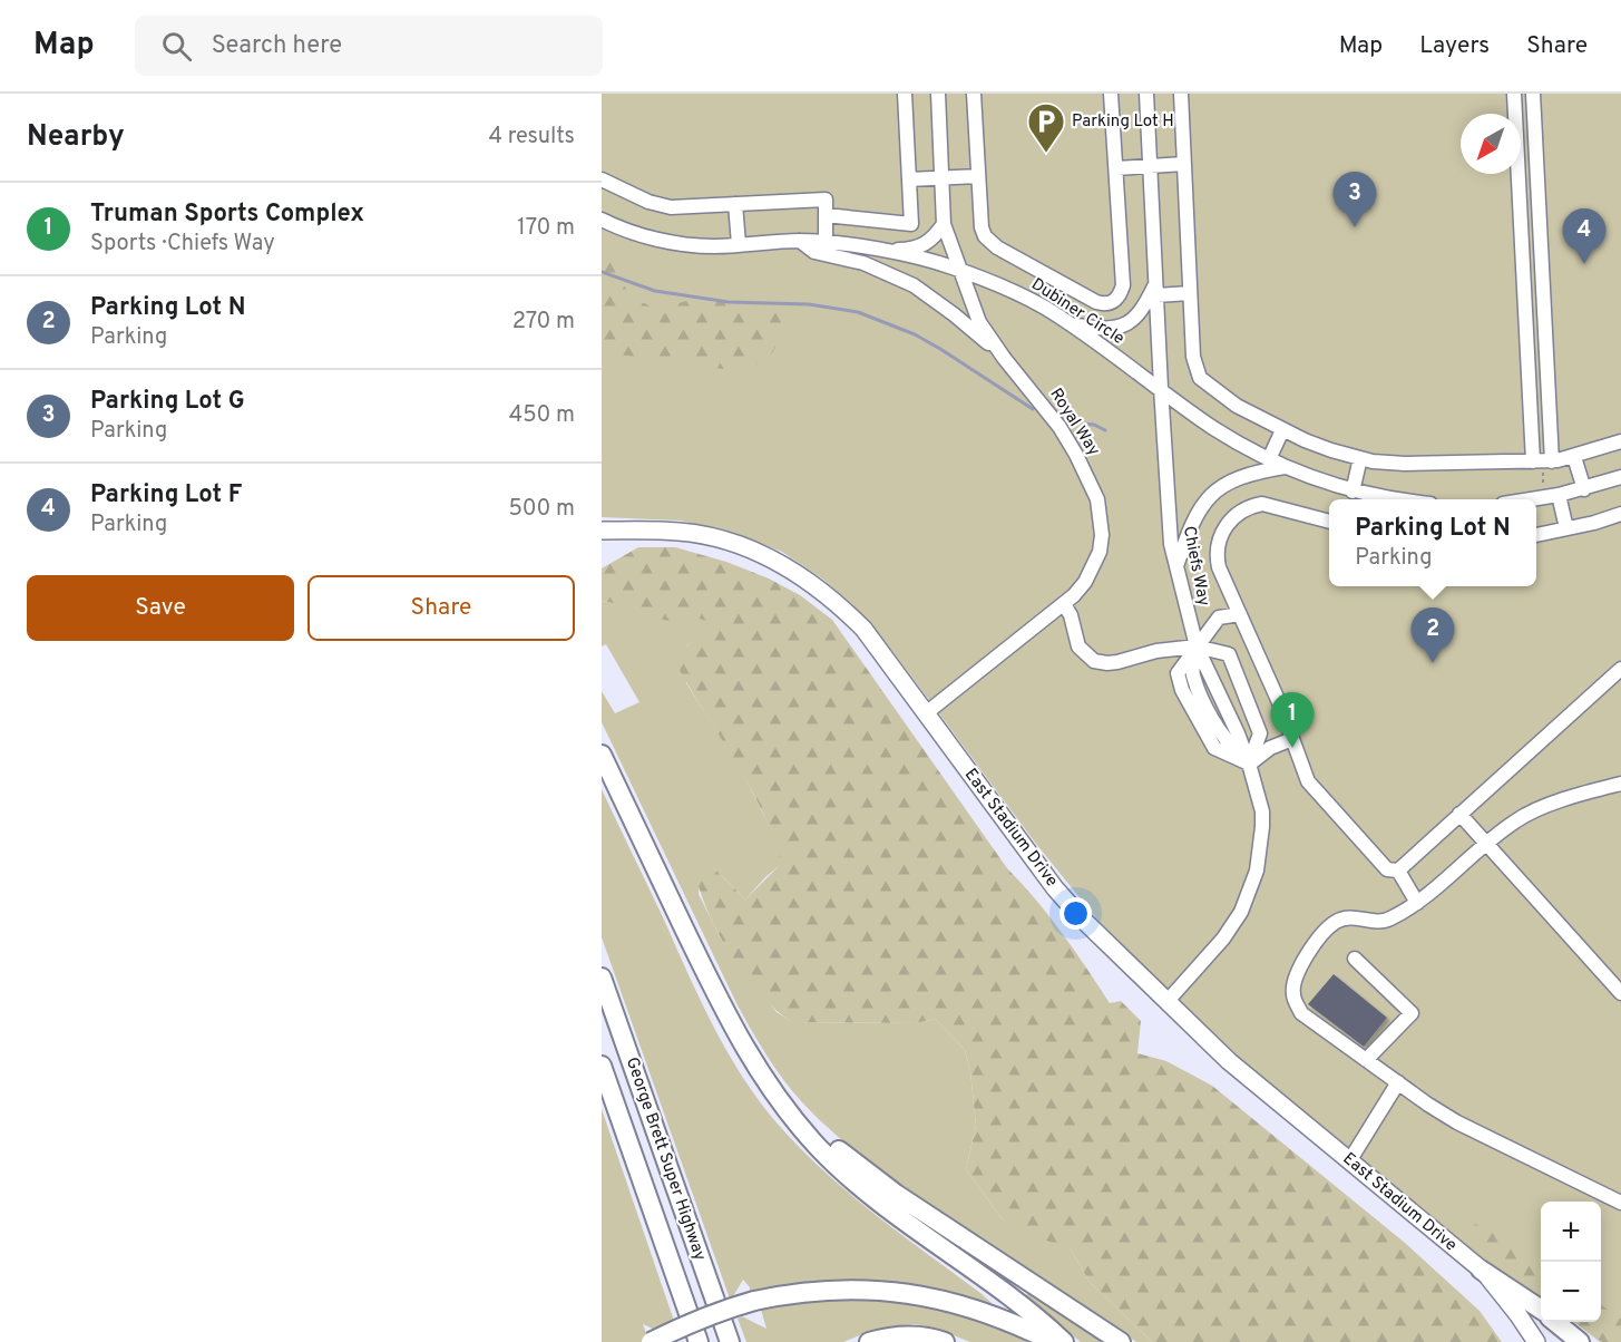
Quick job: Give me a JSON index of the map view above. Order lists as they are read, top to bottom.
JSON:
{
  "streets": {
    "highway": ["George Brett Super Highway"],
    "main road": ["East Stadium Drive"],
    "street": ["Dubiner Circle", "Royal Way", "Chiefs Way"]
  },
  "crossings": [
    ["Dubiner Circle", "Royal Way"],
    ["Dubiner Circle", "Chiefs Way"],
    ["Royal Way", "East Stadium Drive"],
    ["Chiefs Way", "East Stadium Drive"]
  ],
  "places": {
    "parking": ["Parking Lot H"]
  },
  "north": "bottom left",
  "page": {
    "header": "Map",
    "search": "Search here",
    "nav": ["Map", "Layers", "Share"],
    "heading": ["Nearby", "4 results"],
    "pins": [
      "3",
      "4",
      "2",
      "1"
    ],
    "list": [
      {
        "mark": "1",
        "name": "Truman Sports Complex",
        "note": "Sports · Chiefs Way",
        "value": "170 m"
      },
      {
        "mark": "2",
        "name": "Parking Lot N",
        "note": "Parking",
        "value": "270 m"
      },
      {
        "mark": "3",
        "name": "Parking Lot G",
        "note": "Parking",
        "value": "450 m"
      },
      {
        "mark": "4",
        "name": "Parking Lot F",
        "note": "Parking",
        "value": "500 m"
      }
    ],
    "popup": ["Parking Lot N", "Parking"],
    "buttons": ["Save", "Share"],
    "map_buttons": ["+", "−"]
  }
}
